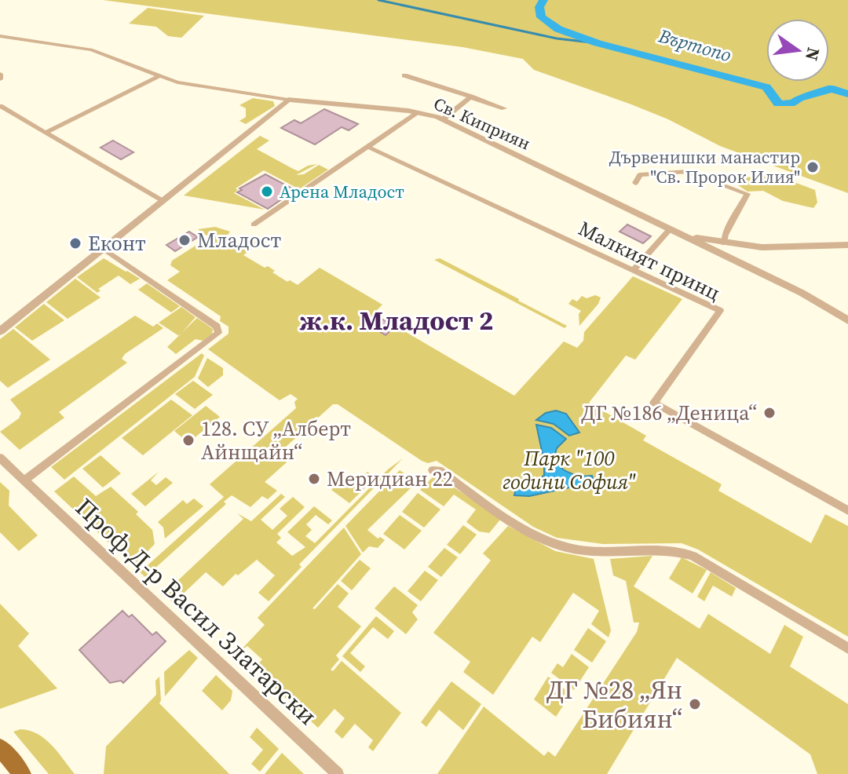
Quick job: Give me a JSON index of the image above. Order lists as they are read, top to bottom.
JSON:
{
  "streets": {
    "street": ["Св. Киприян", "Малкият принц", "Проф.Д-р Васил Златарски"]
  },
  "districts": ["ж.к. Младост 2"],
  "water": ["Въртопо"],
  "parks": ["Парк \"100 години София\""],
  "places": [
    "Дървенишки манастир \"Св. Пророк Илия\"",
    "Арена Младост",
    "Младост",
    "Еконт",
    "ДГ №186 „Деница“",
    "128. СУ „Алберт Айнщайн“",
    "Меридиан 22",
    "ДГ №28 „Ян Бибиян“"
  ],
  "north": "right"
}
